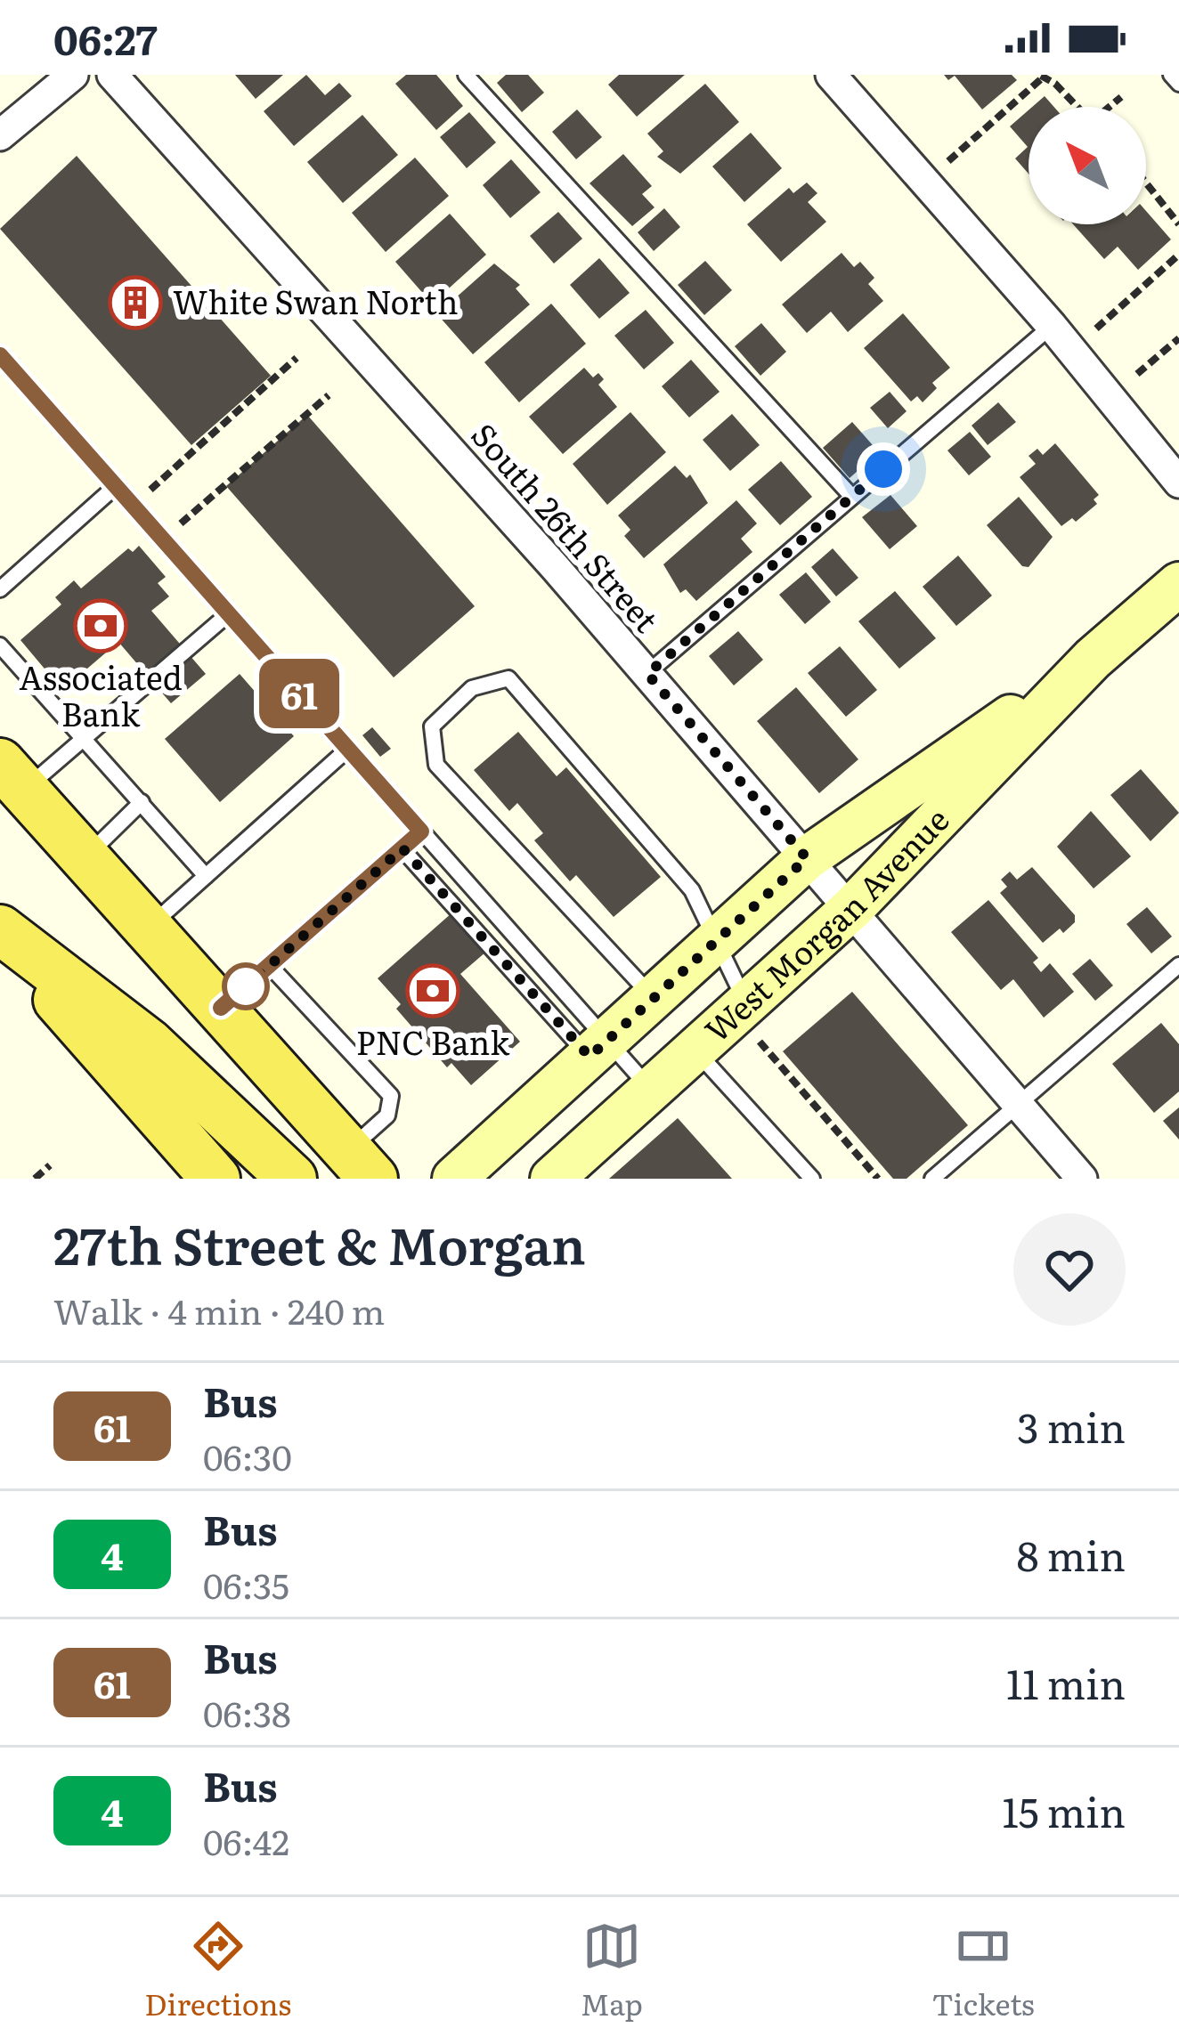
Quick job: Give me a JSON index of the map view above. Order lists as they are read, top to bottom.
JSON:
{
  "streets": {
    "street": ["South 26th Street", "West Morgan Avenue"]
  },
  "crossings": [
    ["South 26th Street", "West Morgan Avenue"]
  ],
  "places": {
    "building": ["White Swan North"],
    "bank": ["Associated Bank", "PNC Bank"]
  },
  "lines": ["bus line 61"],
  "north": "top left",
  "page": {
    "status": "06:27",
    "on_map": "61",
    "heading": ["27th Street & Morgan", "Walk · 4 min · 240 m"],
    "list": [
      {
        "mark": "61",
        "name": "Bus",
        "note": "06:30",
        "value": "3 min"
      },
      {
        "mark": "4",
        "name": "Bus",
        "note": "06:35",
        "value": "8 min"
      },
      {
        "mark": "61",
        "name": "Bus",
        "note": "06:38",
        "value": "11 min"
      },
      {
        "mark": "4",
        "name": "Bus",
        "note": "06:42",
        "value": "15 min"
      }
    ],
    "tabs": ["Directions", "Map", "Tickets"]
  }
}
